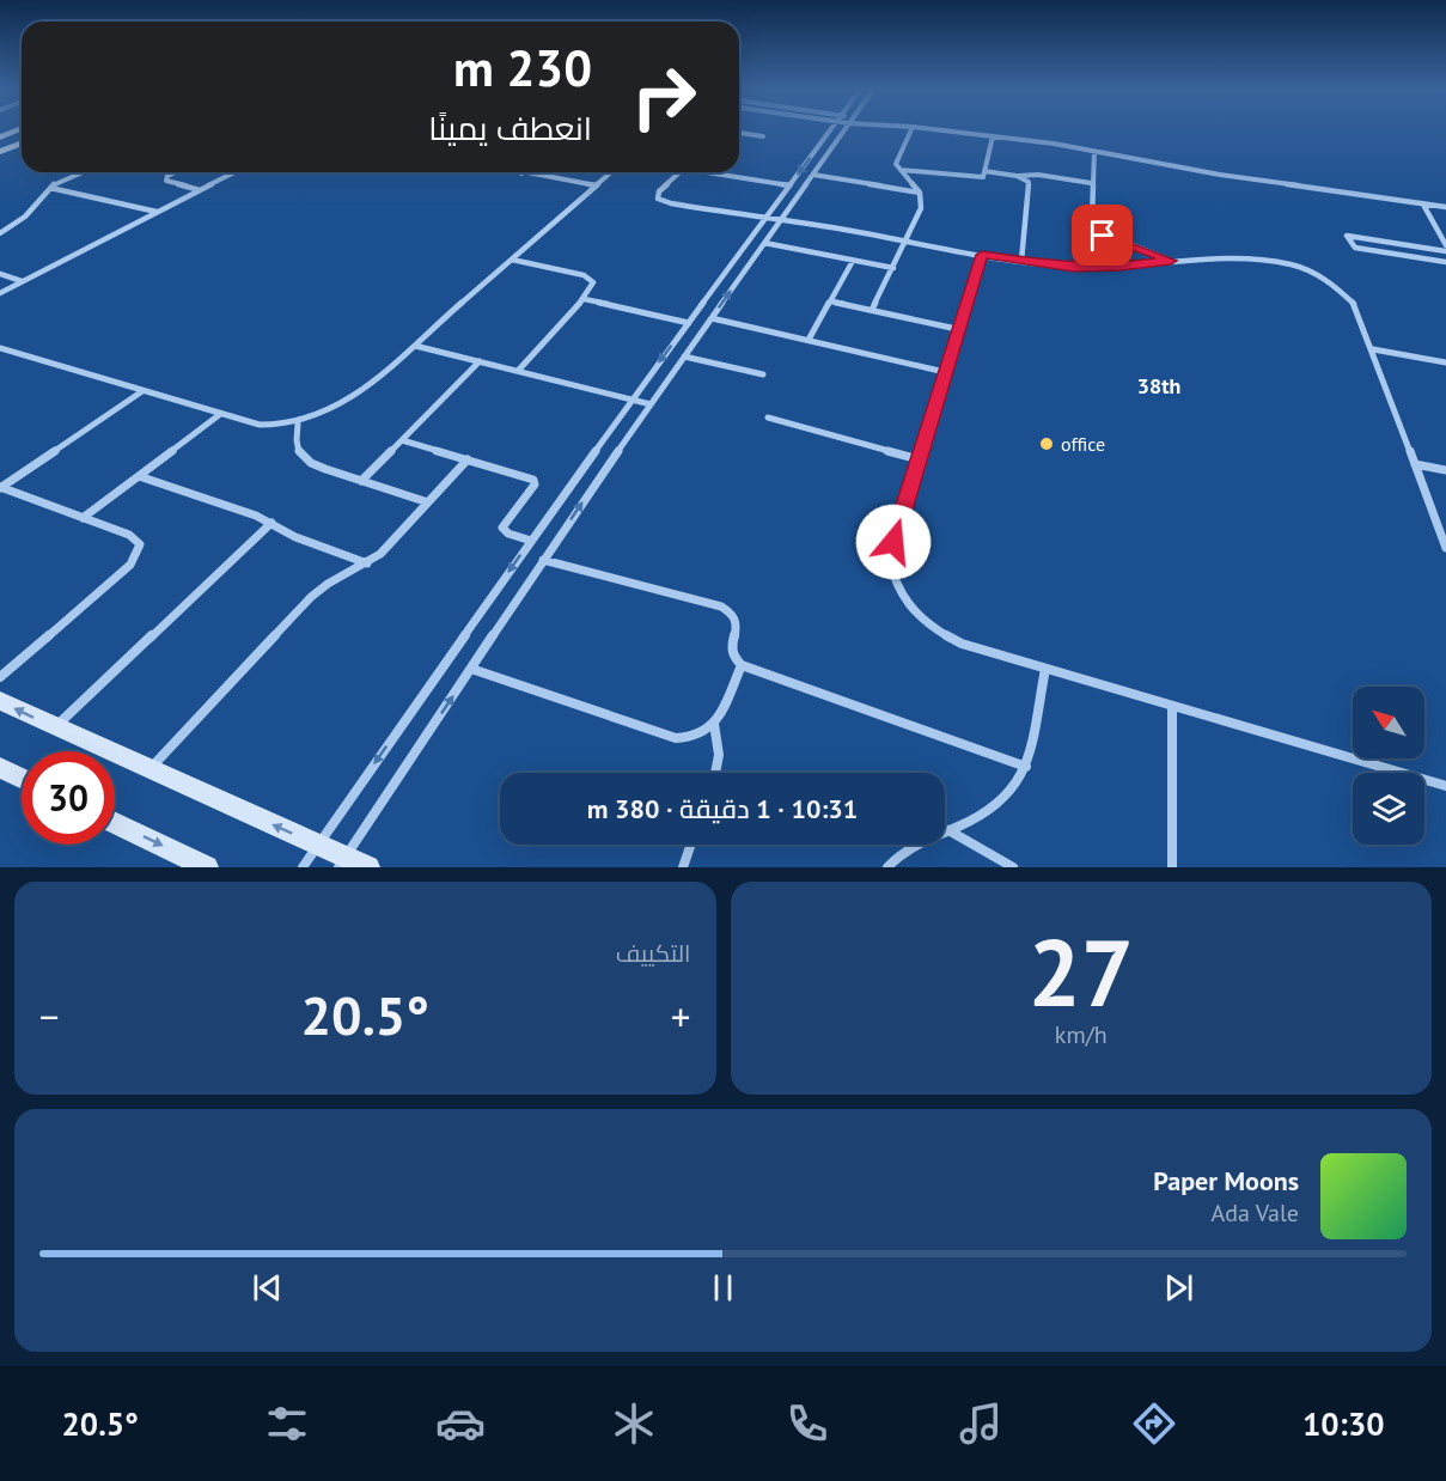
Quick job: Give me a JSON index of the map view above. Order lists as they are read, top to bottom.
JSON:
{
  "districts": ["38th"],
  "places": ["office"],
  "north": "top left",
  "page": {
    "turn": ["230 m", "انعطف يمينًا"],
    "limit": "30",
    "trip": "10:31 · 1 دقيقة · 380 m",
    "tile": [
      ["27", "km/h"],
      "التكييف"
    ],
    "heat": ["−", "20.5°", "+"],
    "song": ["Paper Moons", "Ada Vale"],
    "tabs": ["10:30", "20.5°"]
  }
}
